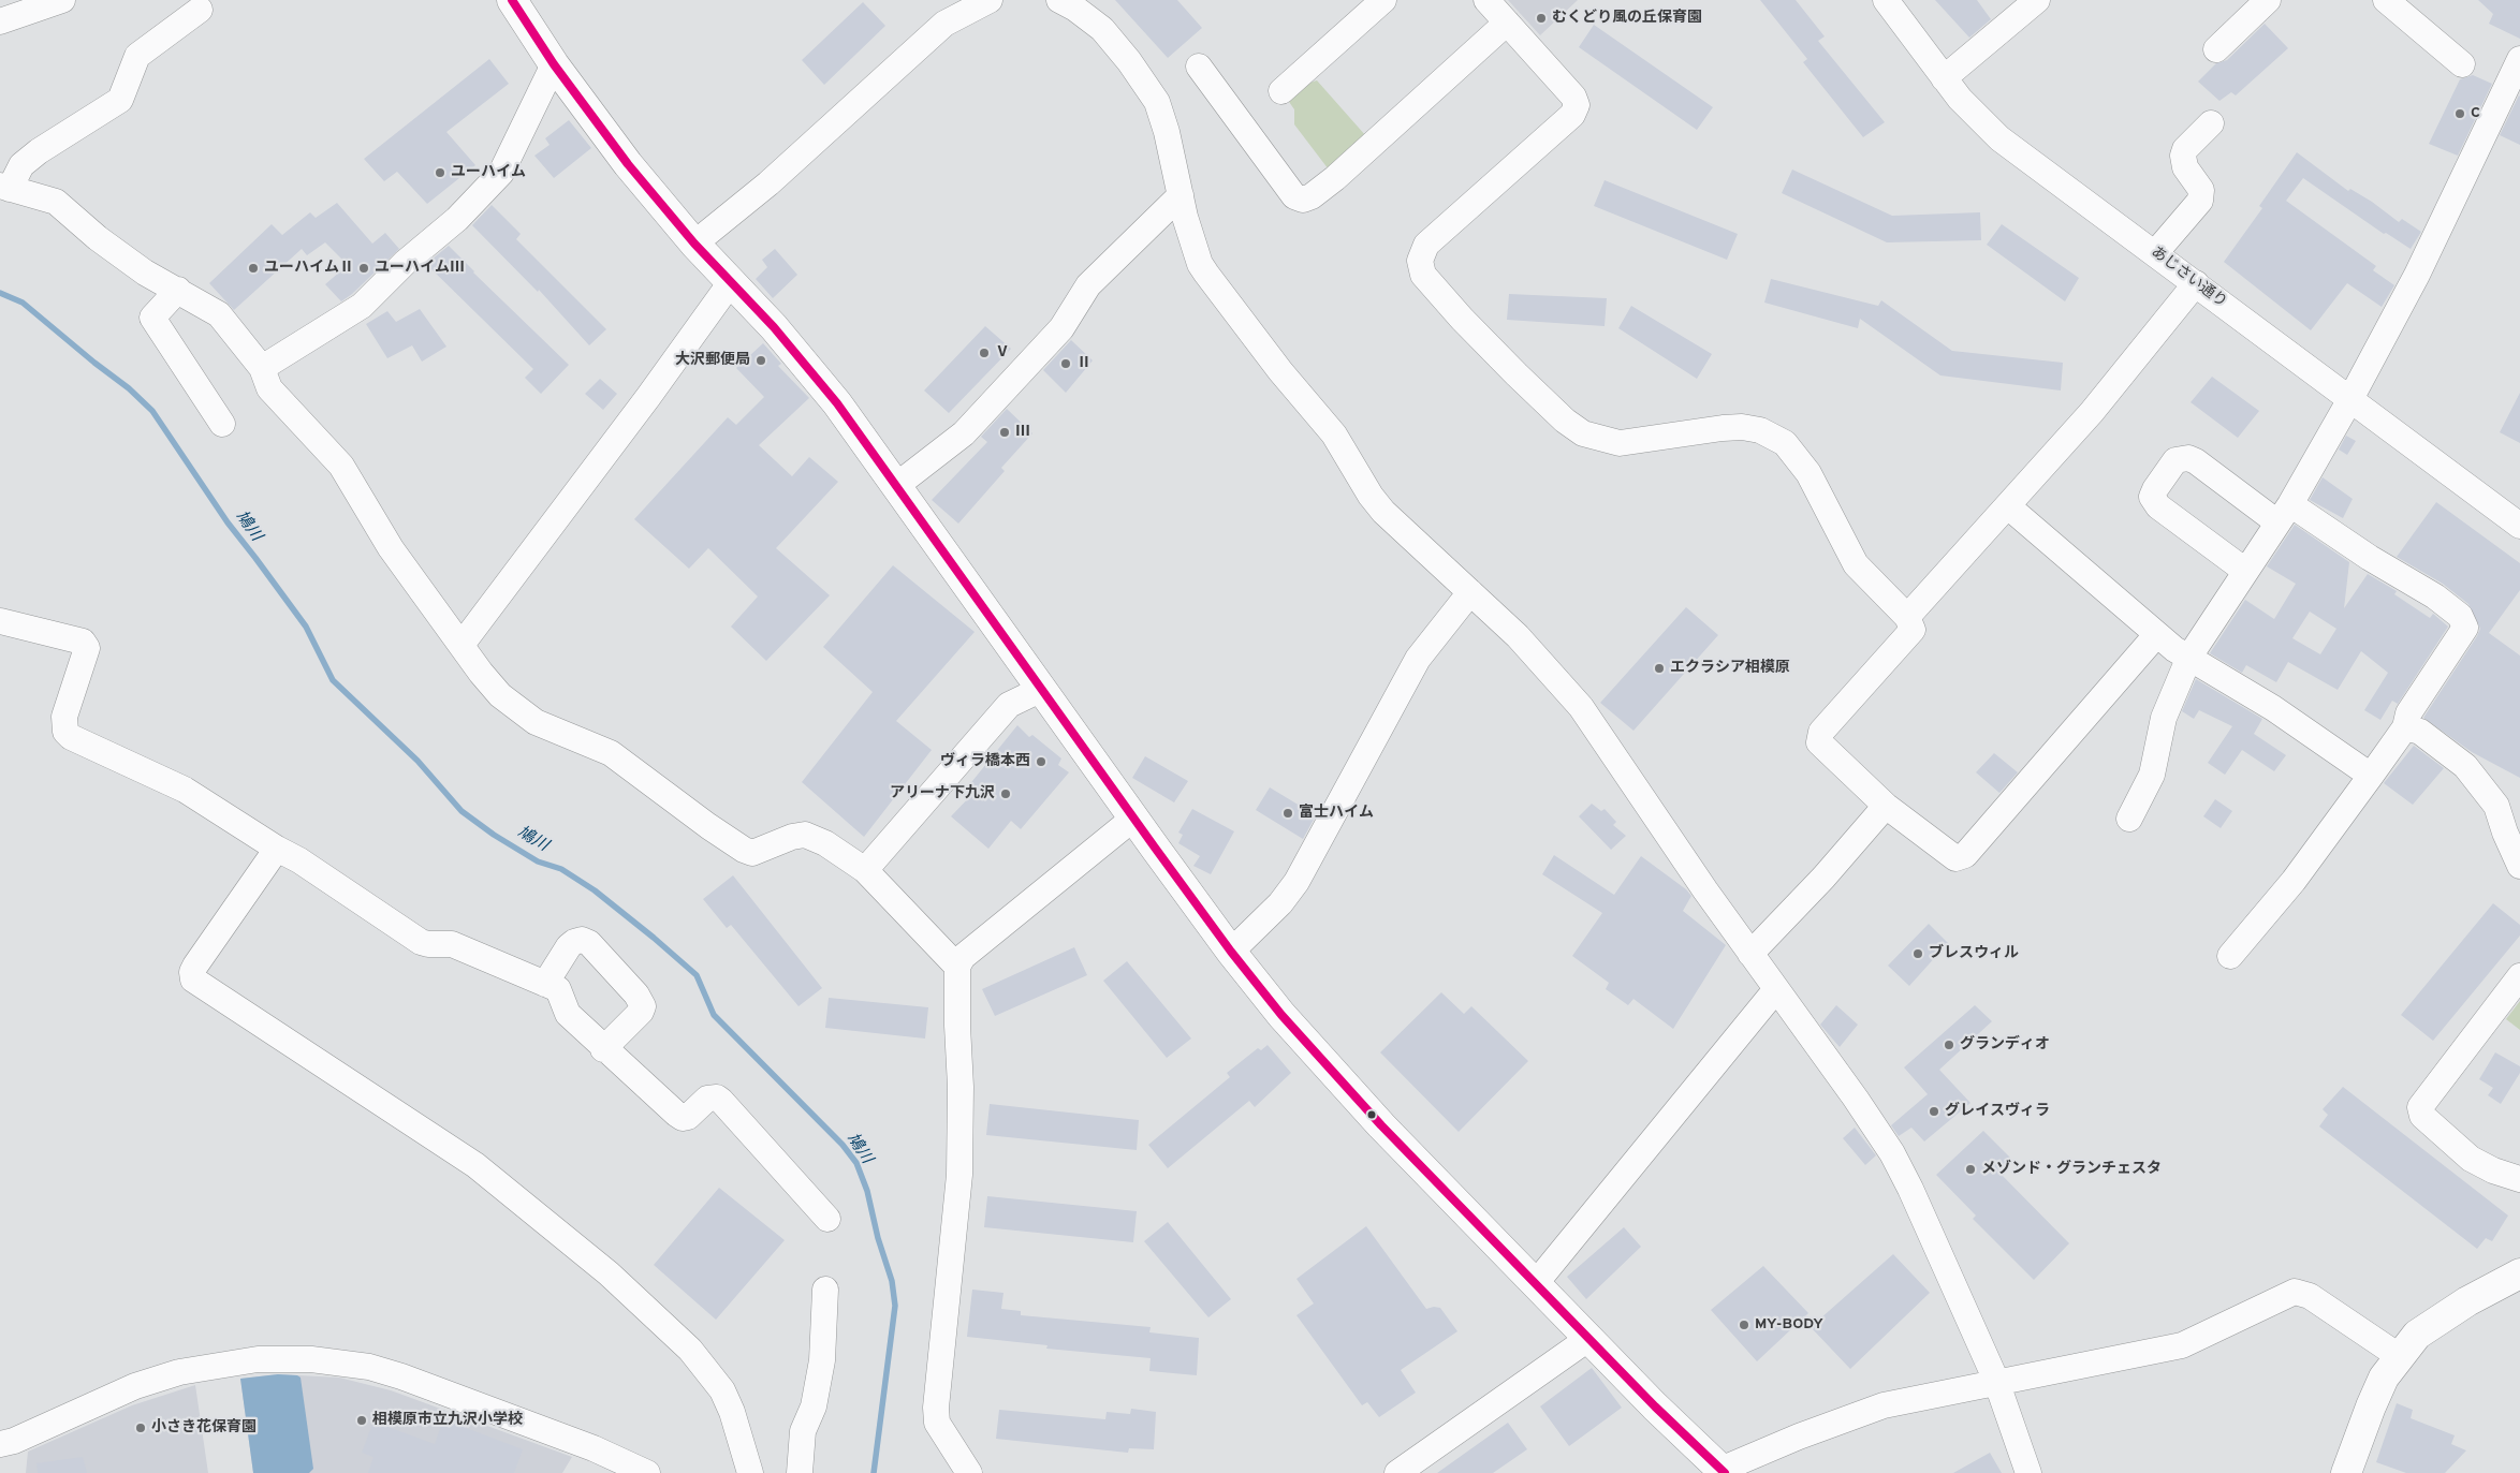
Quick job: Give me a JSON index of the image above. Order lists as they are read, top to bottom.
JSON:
{
  "streets": {
    "street": ["あじさい通り"]
  },
  "water": ["鳩川"],
  "places": [
    "むくどり風の丘保育園",
    "C",
    "ユーハイム",
    "ユーハイムⅡ",
    "ユーハイムⅢ",
    "Ⅴ",
    "大沢郵便局",
    "Ⅱ",
    "Ⅲ",
    "エクラシア相模原",
    "ヴィラ橋本西",
    "アリーナ下九沢",
    "富士ハイム",
    "ブレスウィル",
    "グランディオ",
    "グレイスヴィラ",
    "メゾンド・グランチェスタ",
    "MY-BODY",
    "相模原市立九沢小学校",
    "小さき花保育園"
  ]
}
